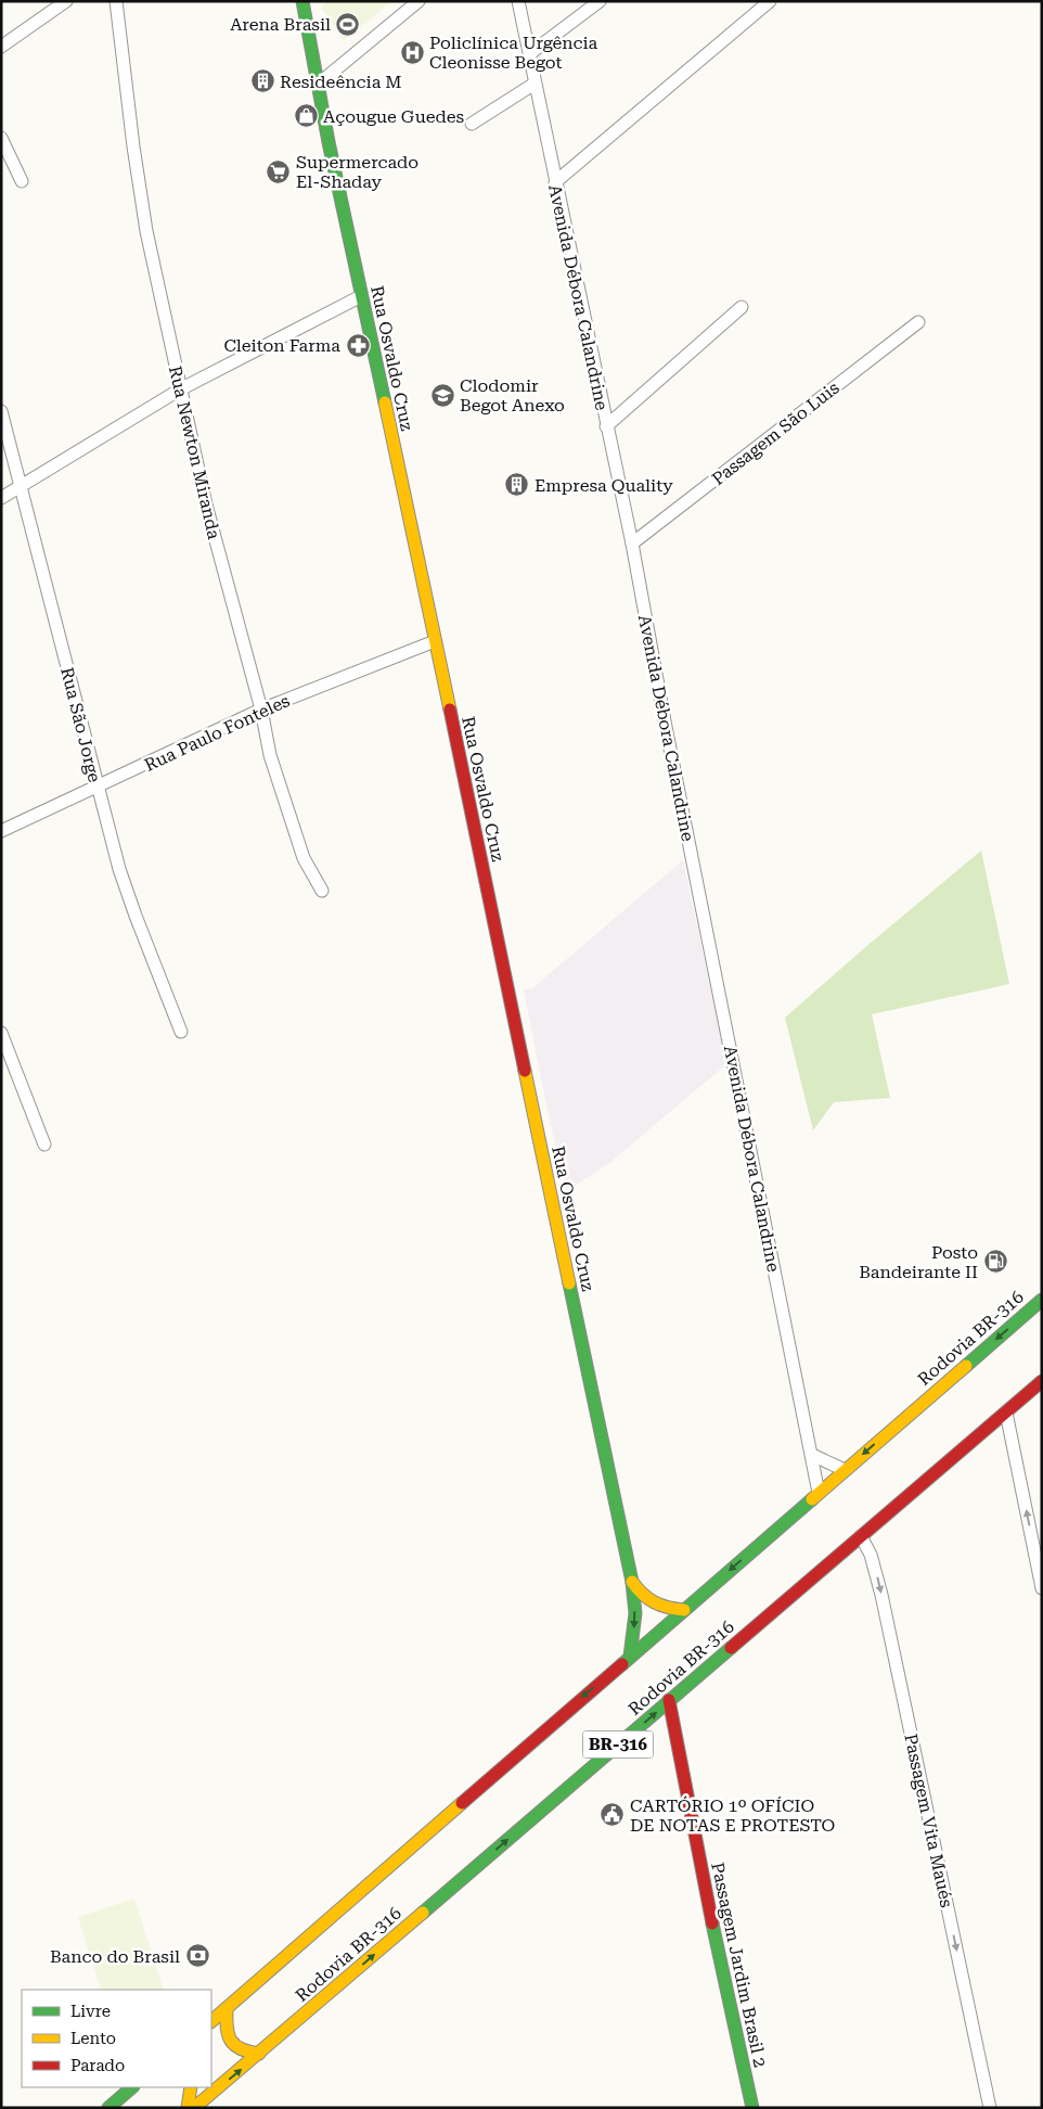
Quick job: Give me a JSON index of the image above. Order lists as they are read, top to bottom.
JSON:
{
  "streets": {
    "main road": [
      "Rua Osvaldo Cruz",
      "Rodovia BR-316",
      "BR-316",
      "Passagem Jardim Brasil 2"
    ],
    "street": [
      "Avenida Débora Calandrine",
      "Passagem São Luis",
      "Rua Newton Miranda",
      "Rua São Jorge",
      "Rua Paulo Fonteles",
      "Passagem Vita Maués"
    ]
  },
  "crossings": [
    ["Avenida Débora Calandrine", "Passagem São Luis"],
    ["Avenida Débora Calandrine", "Rodovia BR-316"],
    ["Rua Osvaldo Cruz", "Rua Paulo Fonteles"],
    ["Rua Osvaldo Cruz", "Rodovia BR-316"],
    ["Rua Newton Miranda", "Rua Paulo Fonteles"],
    ["Rua São Jorge", "Rua Paulo Fonteles"],
    ["Rodovia BR-316", "Passagem Vita Maués"],
    ["Rodovia BR-316", "Passagem Jardim Brasil 2"]
  ],
  "one_way": ["Passagem Vita Maués"],
  "places": {
    "sports": ["Arena Brasil"],
    "hospital": ["Policlínica Urgência Cleonisse Begot"],
    "building": ["Resideência M", "Empresa Quality"],
    "shop": ["Açougue Guedes"],
    "supermarket": ["Supermercado El-Shaday"],
    "pharmacy": ["Cleiton Farma"],
    "school or university": ["Clodomir Begot Anexo"],
    "fuel station": ["Posto Bandeirante II"],
    "public building": ["CARTÓRIO 1º OFÍCIO DE NOTAS E PROTESTO"],
    "bank": ["Banco do Brasil"]
  },
  "legend": ["Livre", "Lento", "Parado"]
}
